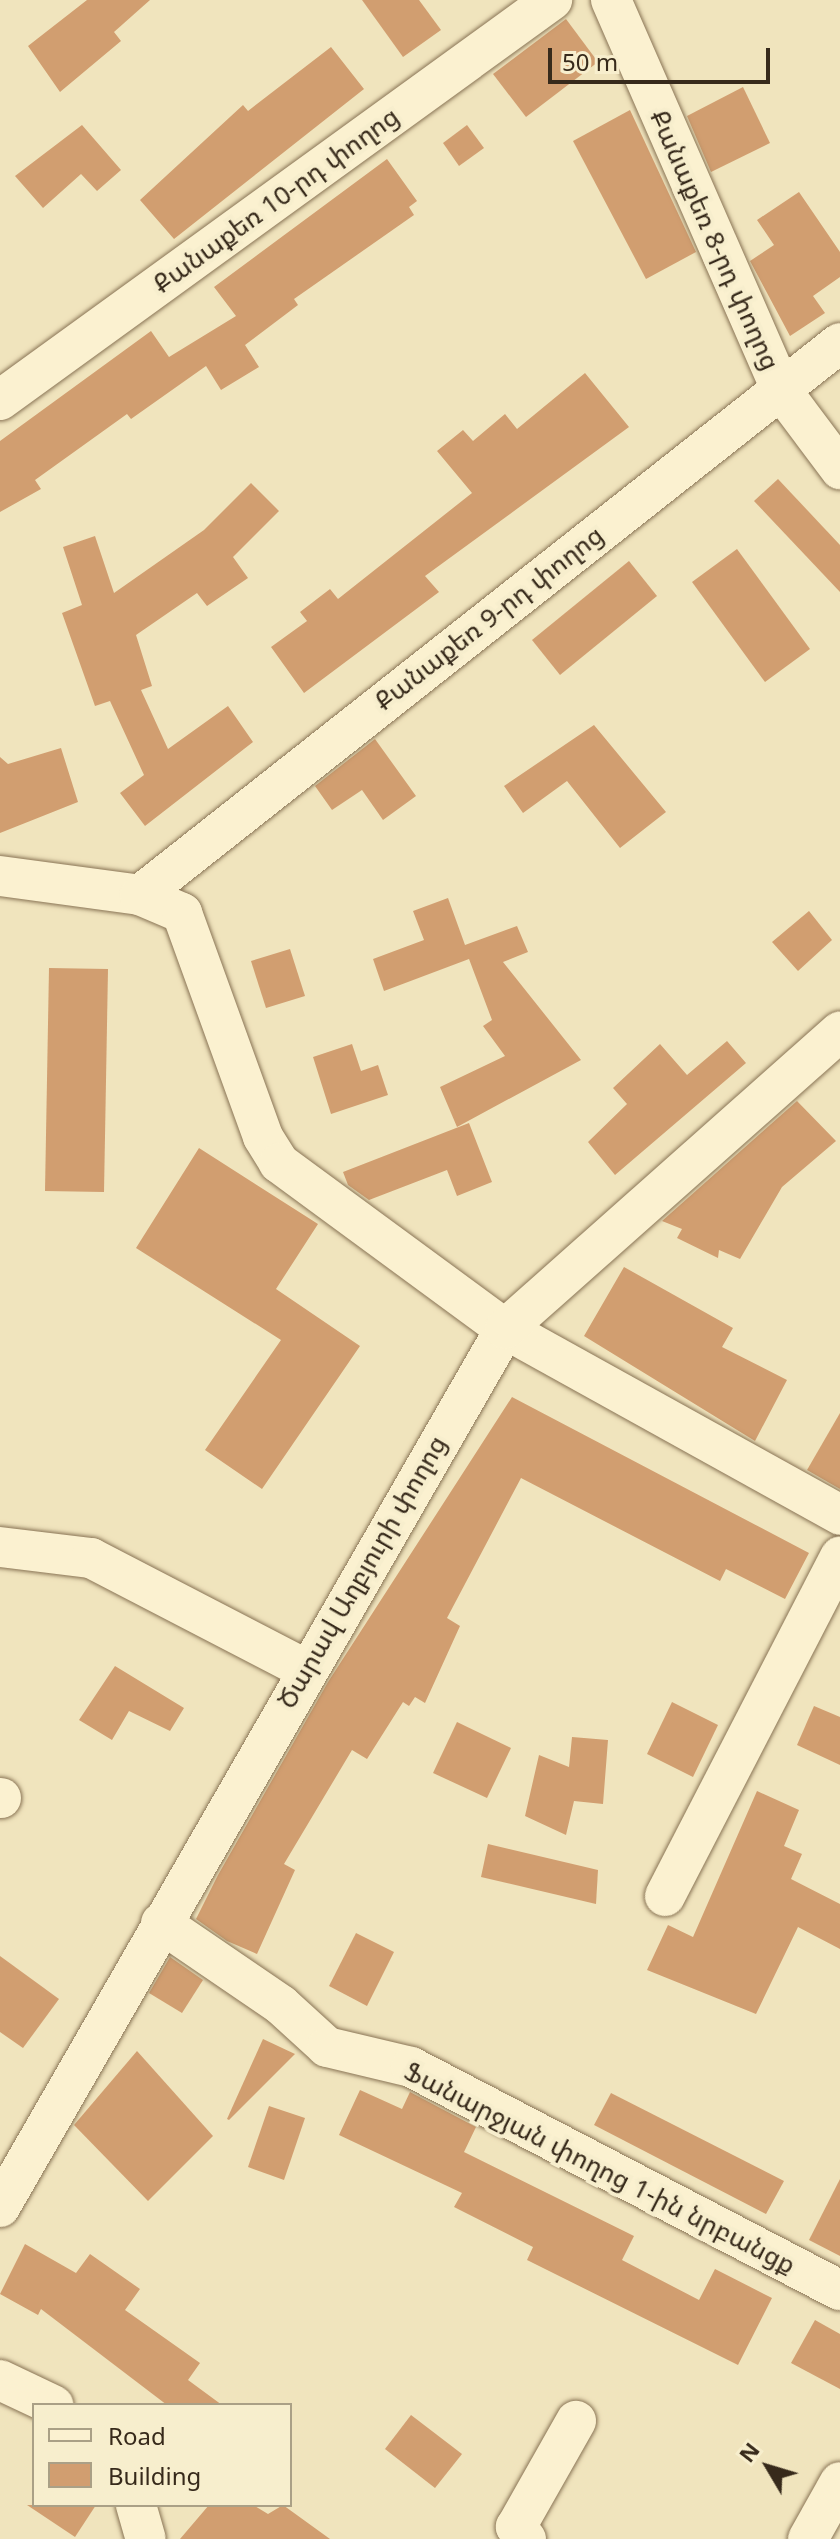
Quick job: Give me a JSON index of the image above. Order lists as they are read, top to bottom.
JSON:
{
  "streets": {
    "street": [
      "Քանաքեռ 10-րդ փողոց",
      "Քանաքեռ 8-րդ փողոց",
      "Քանաքեռ 9-րդ փողոց",
      "Ծարավ Աղբյուրի փողոց",
      "Ֆանարջյան փողոց 1-ին նրբանցք"
    ]
  },
  "crossings": [
    ["Քանաքեռ 8-րդ փողոց", "Քանաքեռ 9-րդ փողոց"],
    ["Ծարավ Աղբյուրի փողոց", "Ֆանարջյան փողոց 1-ին նրբանցք"]
  ],
  "legend": ["Road", "Building"],
  "scale_bar": "50 m",
  "north": "top left"
}
